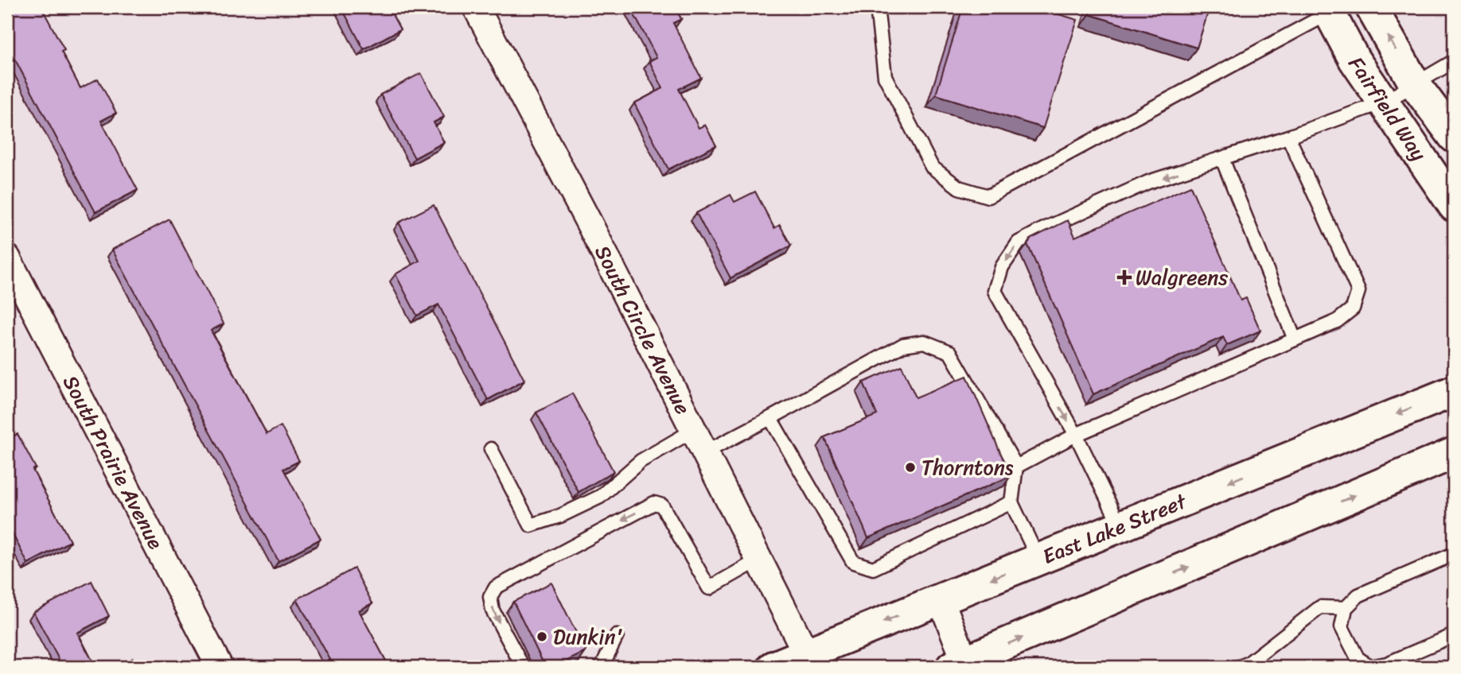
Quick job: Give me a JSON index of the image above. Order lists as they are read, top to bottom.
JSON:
{
  "streets": {
    "main road": ["Fairfield Way", "East Lake Street"],
    "street": ["South Circle Avenue", "South Prairie Avenue"]
  },
  "crossings": [
    ["South Circle Avenue", "East Lake Street"]
  ],
  "places": {
    "health": ["Walgreens"],
    "other": ["Thorntons", "Dunkin'"]
  }
}
